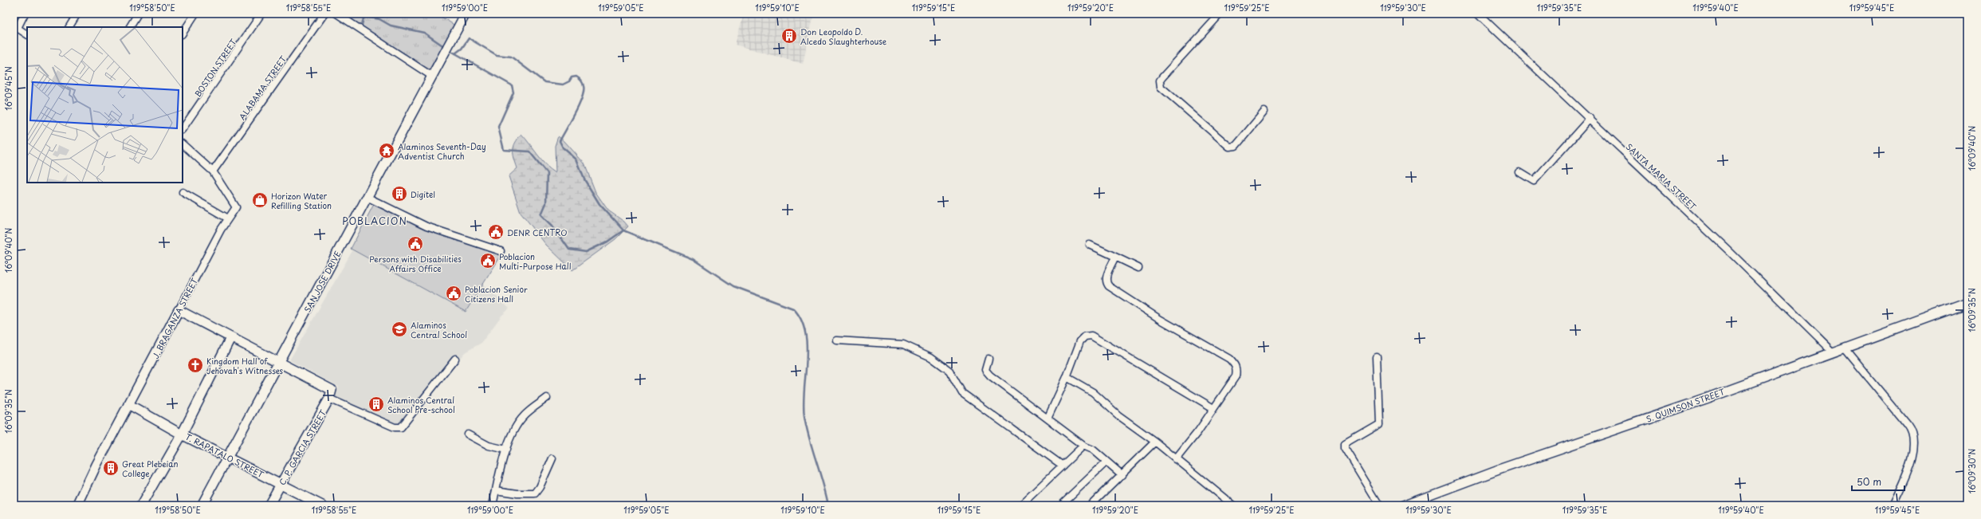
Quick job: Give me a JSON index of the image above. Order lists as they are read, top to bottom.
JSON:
{
  "streets": {
    "street": [
      "BOSTON STREET",
      "ALABAMA STREET",
      "SANTA MARIA STREET",
      "SAN JOSE DRIVE",
      "J. BRAGANZA STREET",
      "S. QUIMSON STREET",
      "C. P. GARCIA STREET",
      "T. RAPATALO STREET"
    ]
  },
  "crossings": [
    ["ALABAMA STREET", "J. BRAGANZA STREET"],
    ["SANTA MARIA STREET", "S. QUIMSON STREET"],
    ["SAN JOSE DRIVE", "T. RAPATALO STREET"],
    ["J. BRAGANZA STREET", "T. RAPATALO STREET"],
    ["C. P. GARCIA STREET", "T. RAPATALO STREET"]
  ],
  "districts": ["POBLACION"],
  "places": {
    "building": [
      "Don Leopoldo D. Alcedo Slaughterhouse",
      "Digitel",
      "Alaminos Central School Pre-school",
      "Great Plebeian College"
    ],
    "temple": ["Alaminos Seventh-Day Adventist Church"],
    "shop": ["Horizon Water Refilling Station"],
    "public building": [
      "DENR CENTRO",
      "Persons with Disabilities Affairs Office",
      "Poblacion Multi-Purpose Hall",
      "Poblacion Senior Citizens Hall"
    ],
    "school or university": ["Alaminos Central School"],
    "church": ["Kingdom Hall of Jehovah's Witnesses"]
  },
  "scale_bar": "50 m",
  "coordinates": [
    "119°58'50\"E",
    "119°58'55\"E",
    "119°59'00\"E",
    "119°59'05\"E",
    "119°59'10\"E",
    "119°59'15\"E",
    "119°59'20\"E",
    "119°59'25\"E",
    "119°59'30\"E",
    "119°59'35\"E",
    "119°59'40\"E",
    "119°59'45\"E",
    "16°09'45\"N",
    "16°09'40\"N",
    "16°09'35\"N",
    "16°09'30\"N"
  ]
}
